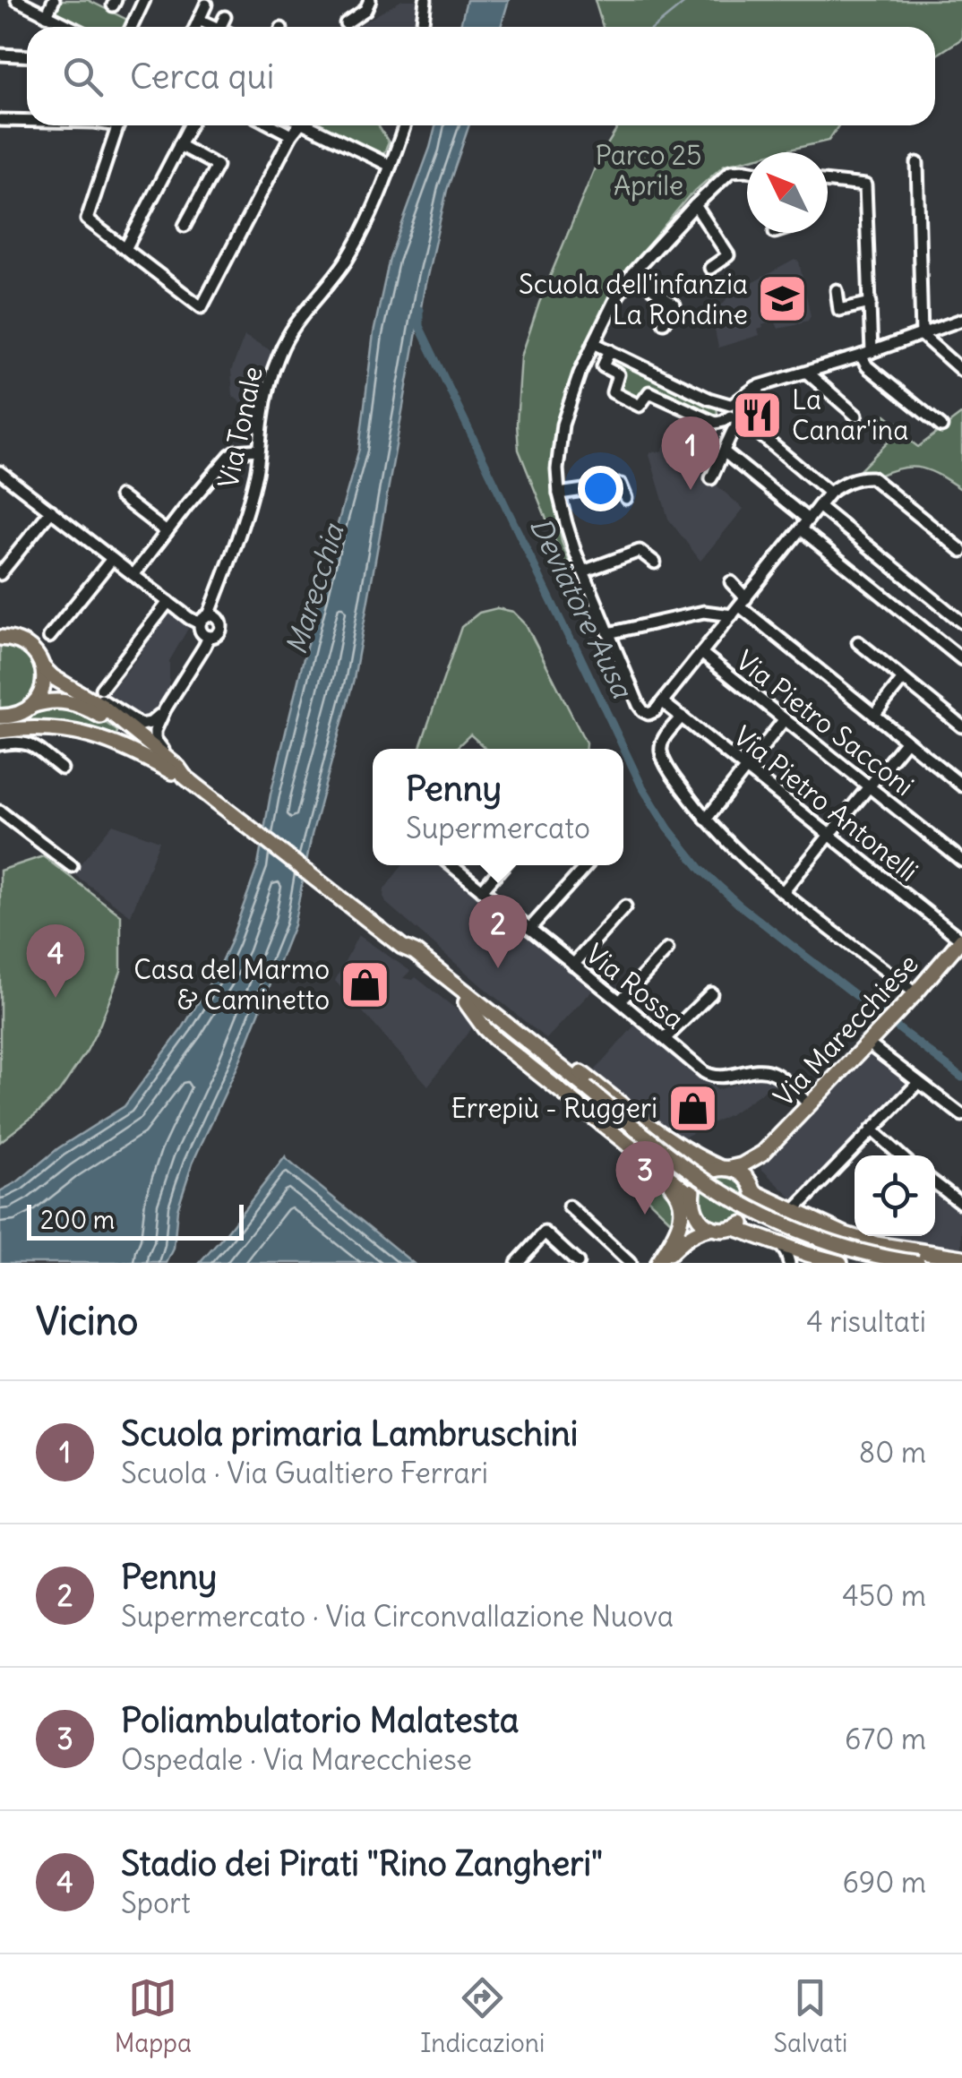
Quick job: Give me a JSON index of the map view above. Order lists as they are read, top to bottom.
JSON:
{
  "streets": {
    "main road": ["Via Marecchiese"],
    "street": [
      "Via Tonale",
      "Via Pietro Sacconi",
      "Via Pietro Antonelli",
      "Via Rossa"
    ]
  },
  "crossings": [
    ["Via Pietro Antonelli", "Via Marecchiese"],
    ["Via Rossa", "Via Marecchiese"]
  ],
  "water": ["Marecchia", "Deviatore Ausa"],
  "parks": ["Parco 25 Aprile"],
  "places": {
    "school or university": ["Scuola dell'infanzia La Rondine"],
    "restaurant": ["La Canar'ina"],
    "shop": ["Casa del Marmo & Caminetto", "Errepiù - Ruggeri"]
  },
  "scale_bar": "200 m",
  "north": "top left",
  "page": {
    "search": "Cerca qui",
    "pins": [
      "1",
      "2",
      "4",
      "3"
    ],
    "popup": ["Penny", "Supermercato"],
    "scale": "200 m",
    "heading": ["Vicino", "4 risultati"],
    "list": [
      {
        "mark": "1",
        "name": "Scuola primaria Lambruschini",
        "note": "Scuola · Via Gualtiero Ferrari",
        "value": "80 m"
      },
      {
        "mark": "2",
        "name": "Penny",
        "note": "Supermercato · Via Circonvallazione Nuova",
        "value": "450 m"
      },
      {
        "mark": "3",
        "name": "Poliambulatorio Malatesta",
        "note": "Ospedale · Via Marecchiese",
        "value": "670 m"
      },
      {
        "mark": "4",
        "name": "Stadio dei Pirati \"Rino Zangheri\"",
        "note": "Sport",
        "value": "690 m"
      }
    ],
    "nav": ["Mappa", "Indicazioni", "Salvati"]
  }
}
